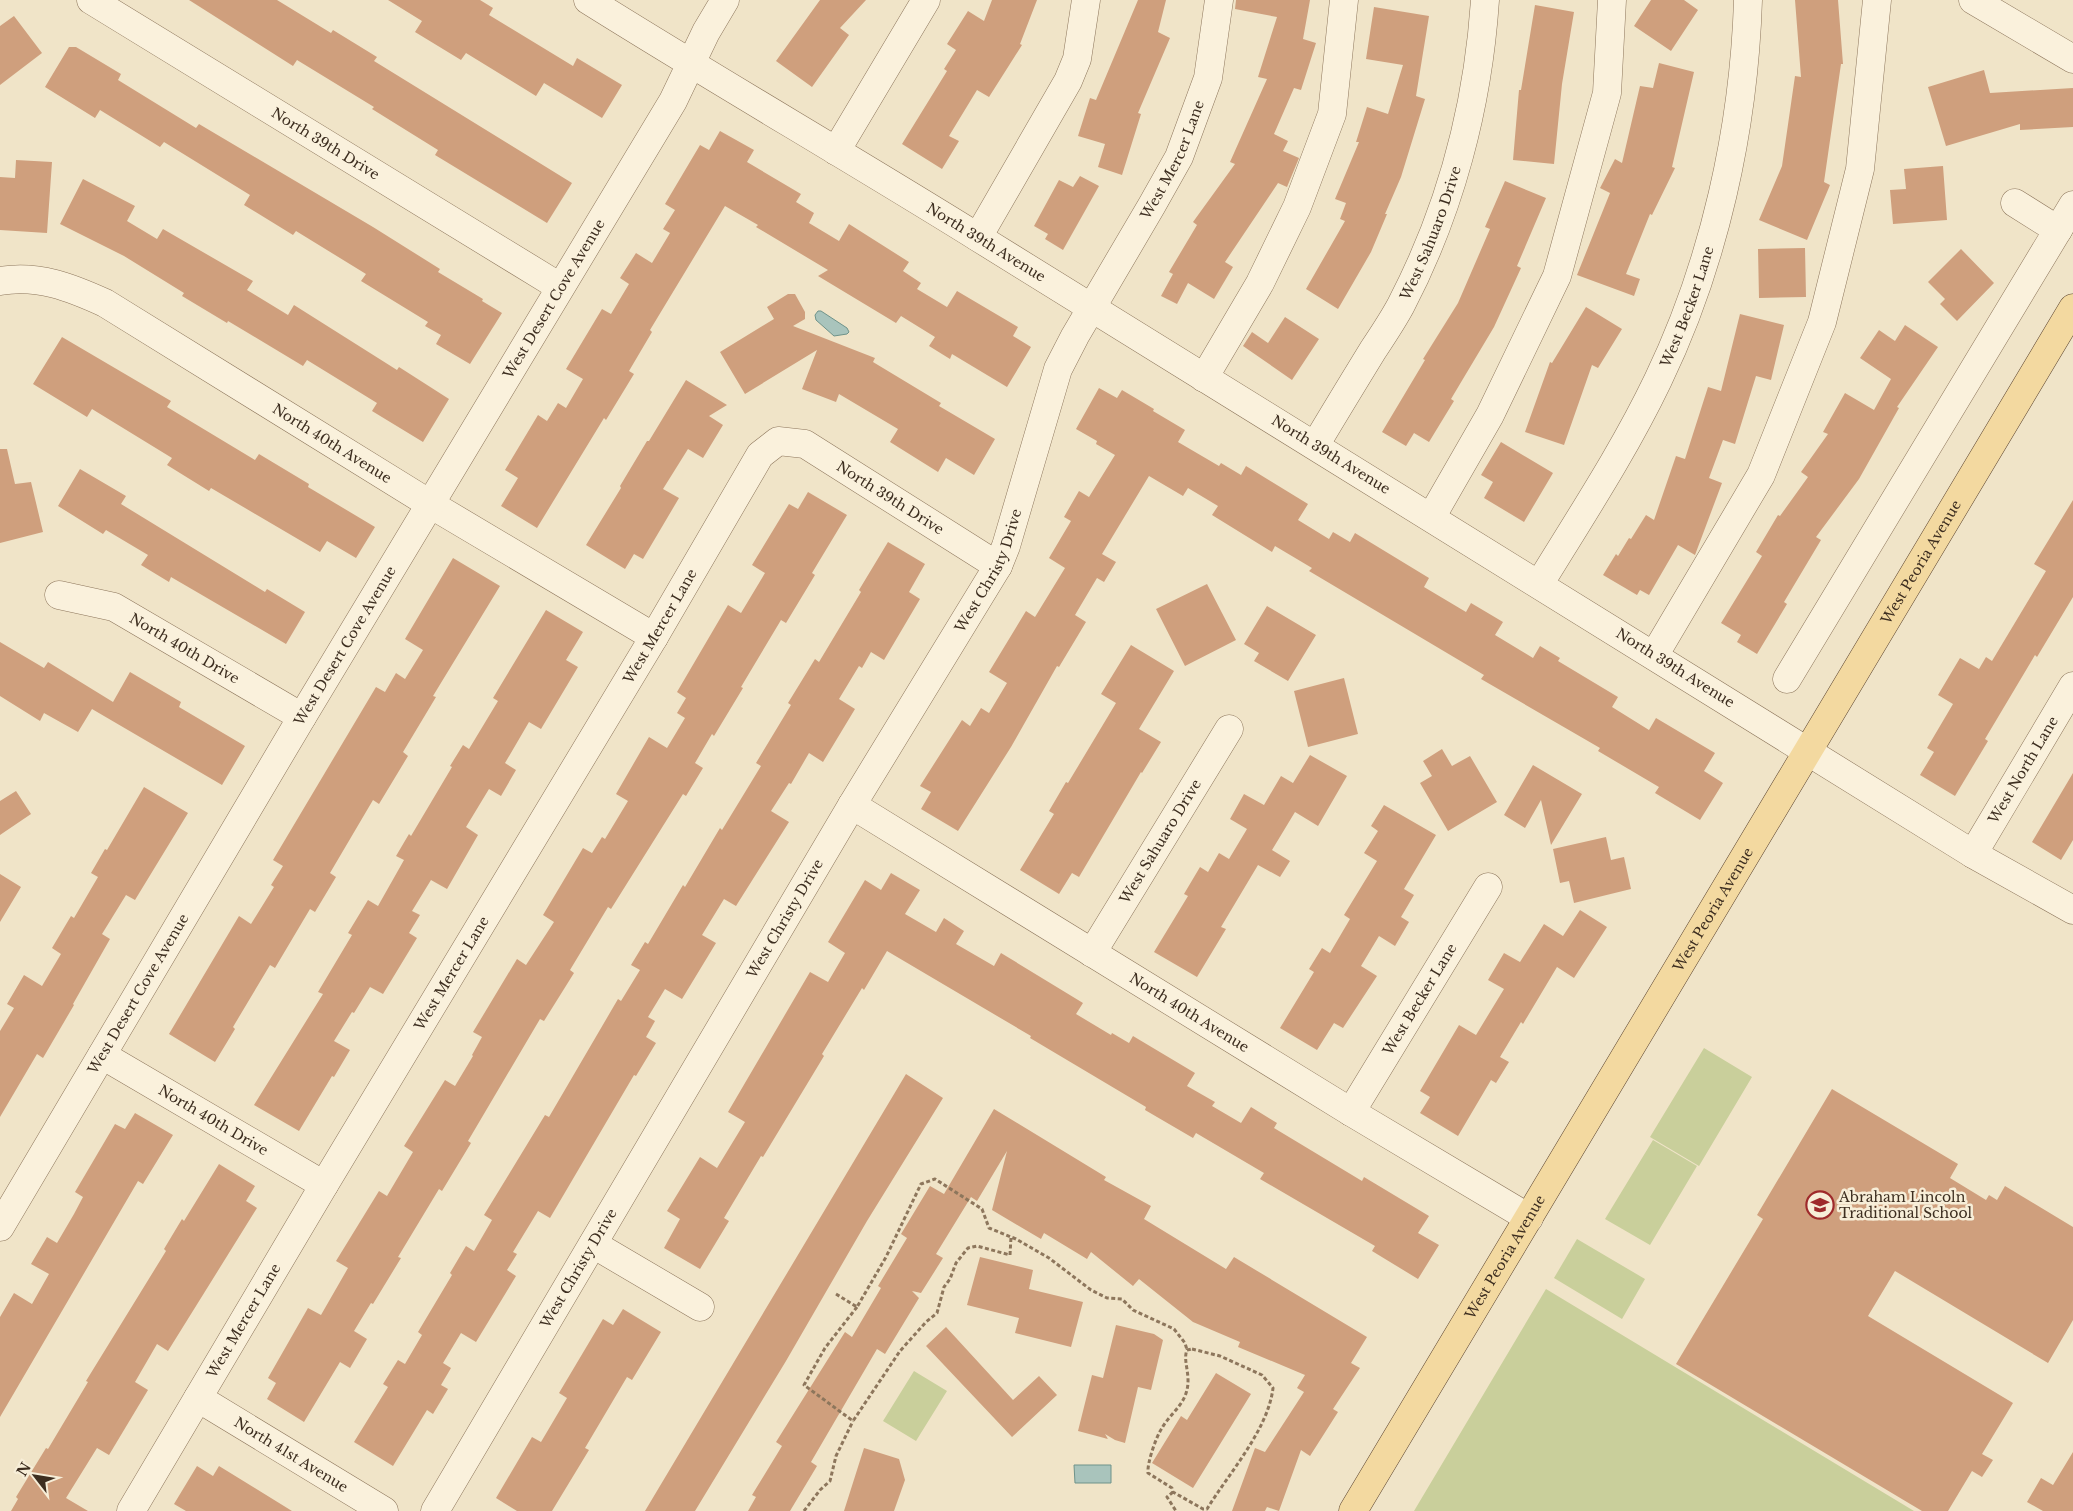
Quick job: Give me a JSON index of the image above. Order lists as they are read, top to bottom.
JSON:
{
  "streets": {
    "main road": ["West Peoria Avenue"],
    "street": [
      "North 39th Drive",
      "West Mercer Lane",
      "West Sahuaro Drive",
      "North 39th Avenue",
      "West Desert Cove Avenue",
      "West Becker Lane",
      "North 40th Avenue",
      "West Christy Drive",
      "North 40th Drive",
      "West North Lane",
      "North 41st Avenue"
    ]
  },
  "crossings": [
    ["North 39th Drive", "West Mercer Lane"],
    ["North 39th Drive", "West Desert Cove Avenue"],
    ["North 39th Drive", "West Christy Drive"],
    ["West Mercer Lane", "North 39th Avenue"],
    ["West Mercer Lane", "North 40th Avenue"],
    ["West Mercer Lane", "West Christy Drive"],
    ["West Mercer Lane", "North 40th Drive"],
    ["West Mercer Lane", "North 41st Avenue"],
    ["West Sahuaro Drive", "North 39th Avenue"],
    ["West Sahuaro Drive", "North 40th Avenue"],
    ["North 39th Avenue", "West Desert Cove Avenue"],
    ["North 39th Avenue", "West Becker Lane"],
    ["North 39th Avenue", "West Peoria Avenue"],
    ["North 39th Avenue", "West Christy Drive"],
    ["North 39th Avenue", "West North Lane"],
    ["West Desert Cove Avenue", "North 40th Avenue"],
    ["West Desert Cove Avenue", "North 40th Drive"],
    ["West Becker Lane", "North 40th Avenue"],
    ["North 40th Avenue", "West Peoria Avenue"],
    ["North 40th Avenue", "West Christy Drive"]
  ],
  "places": {
    "school or university": ["Abraham Lincoln Traditional School"]
  },
  "north": "top left"
}
